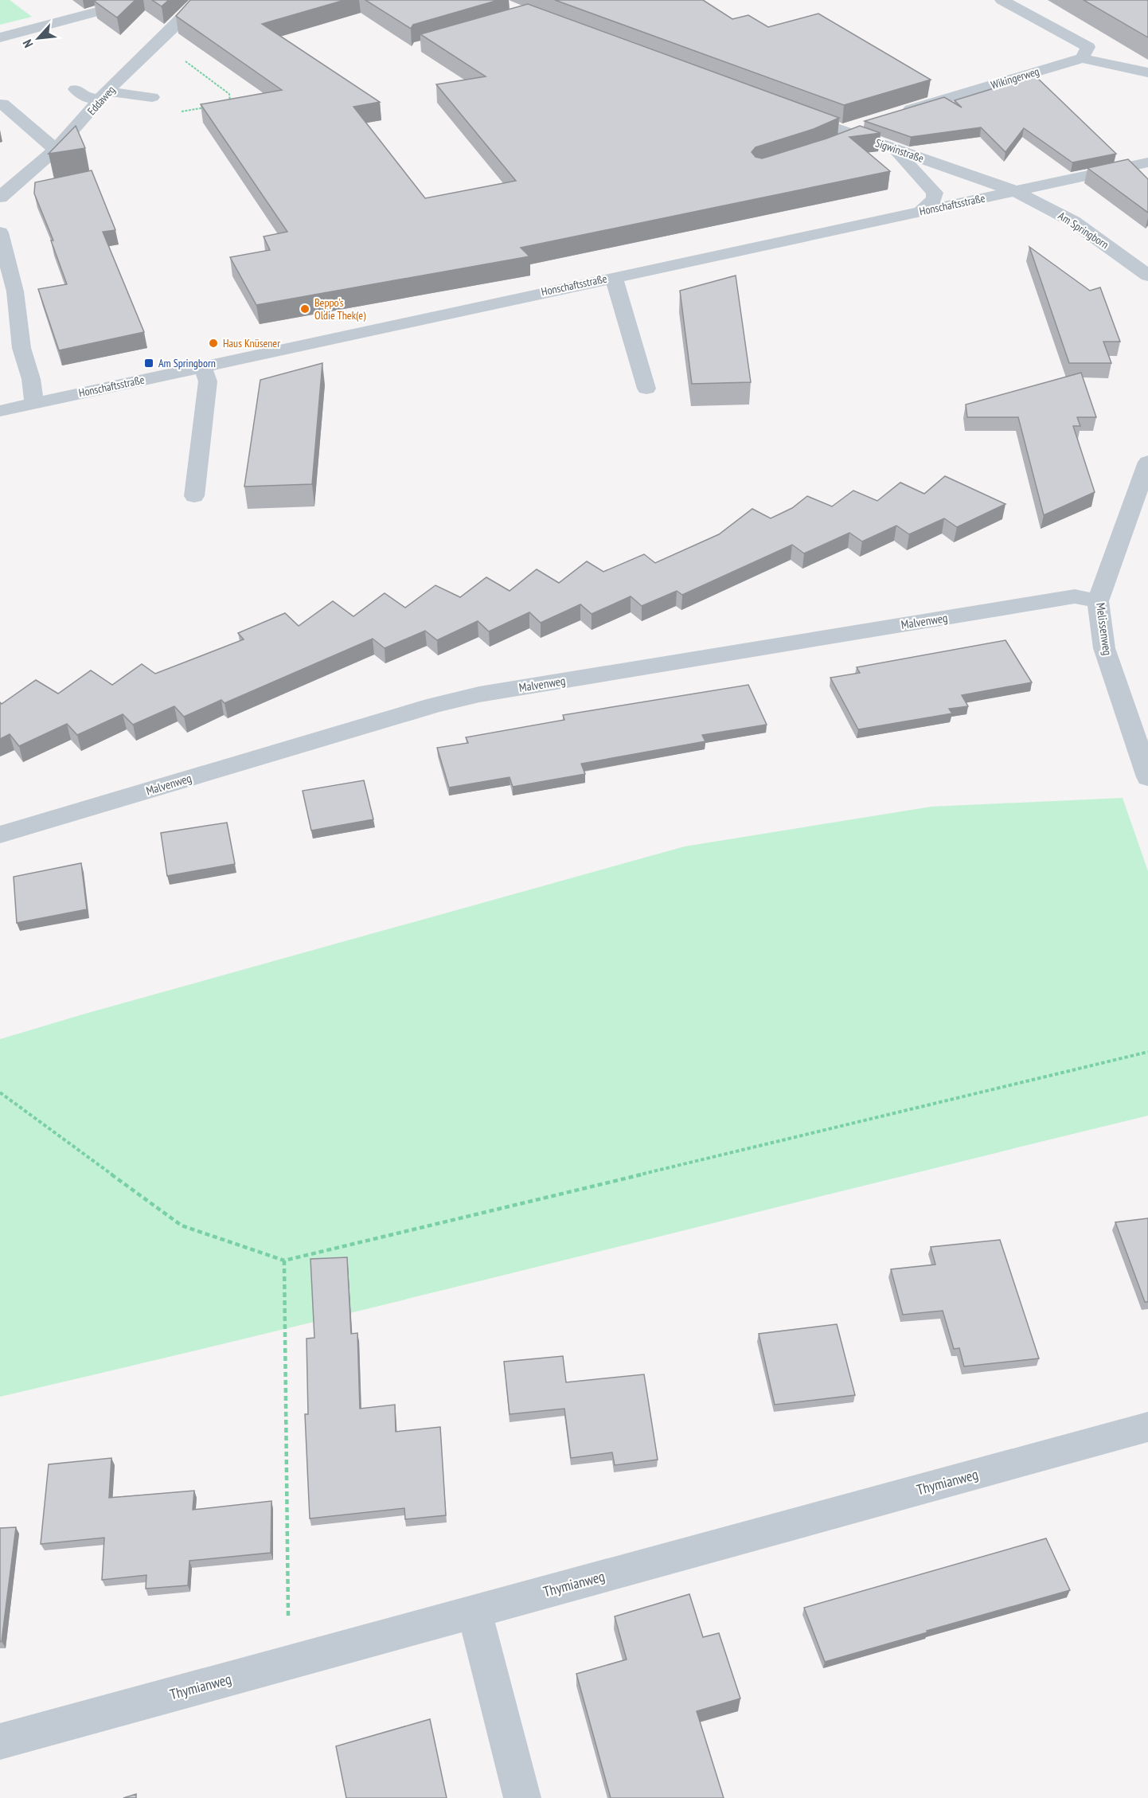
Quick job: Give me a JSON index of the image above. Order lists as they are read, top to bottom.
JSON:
{
  "streets": {
    "street": [
      "Wikingerweg",
      "Eddaweg",
      "Sigwinstraße",
      "Honschaftsstraße",
      "Am Springborn",
      "Malvenweg",
      "Melissenweg",
      "Thymianweg"
    ]
  },
  "crossings": [
    ["Sigwinstraße", "Honschaftsstraße"],
    ["Sigwinstraße", "Am Springborn"],
    ["Honschaftsstraße", "Am Springborn"],
    ["Malvenweg", "Melissenweg"]
  ],
  "places": {
    "other": ["Beppo's Oldie Thek(e)", "Haus Knüsener"],
    "transit": ["Am Springborn"]
  },
  "north": "bottom left"
}
